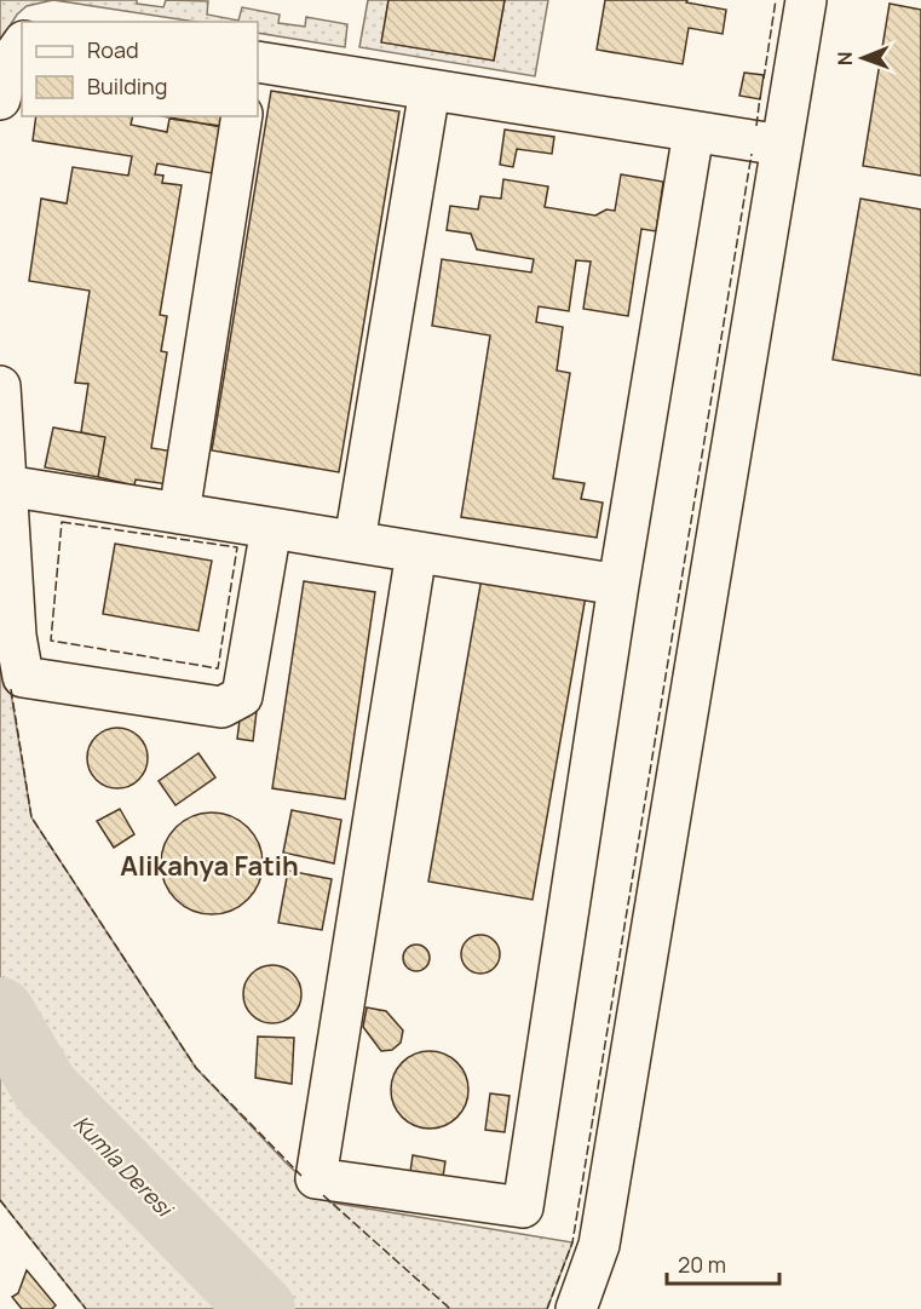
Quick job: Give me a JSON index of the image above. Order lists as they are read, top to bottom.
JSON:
{
  "districts": ["Alikahya Fatih"],
  "water": ["Kumla Deresi"],
  "legend": ["Road", "Building"],
  "scale_bar": "20 m",
  "north": "left"
}
